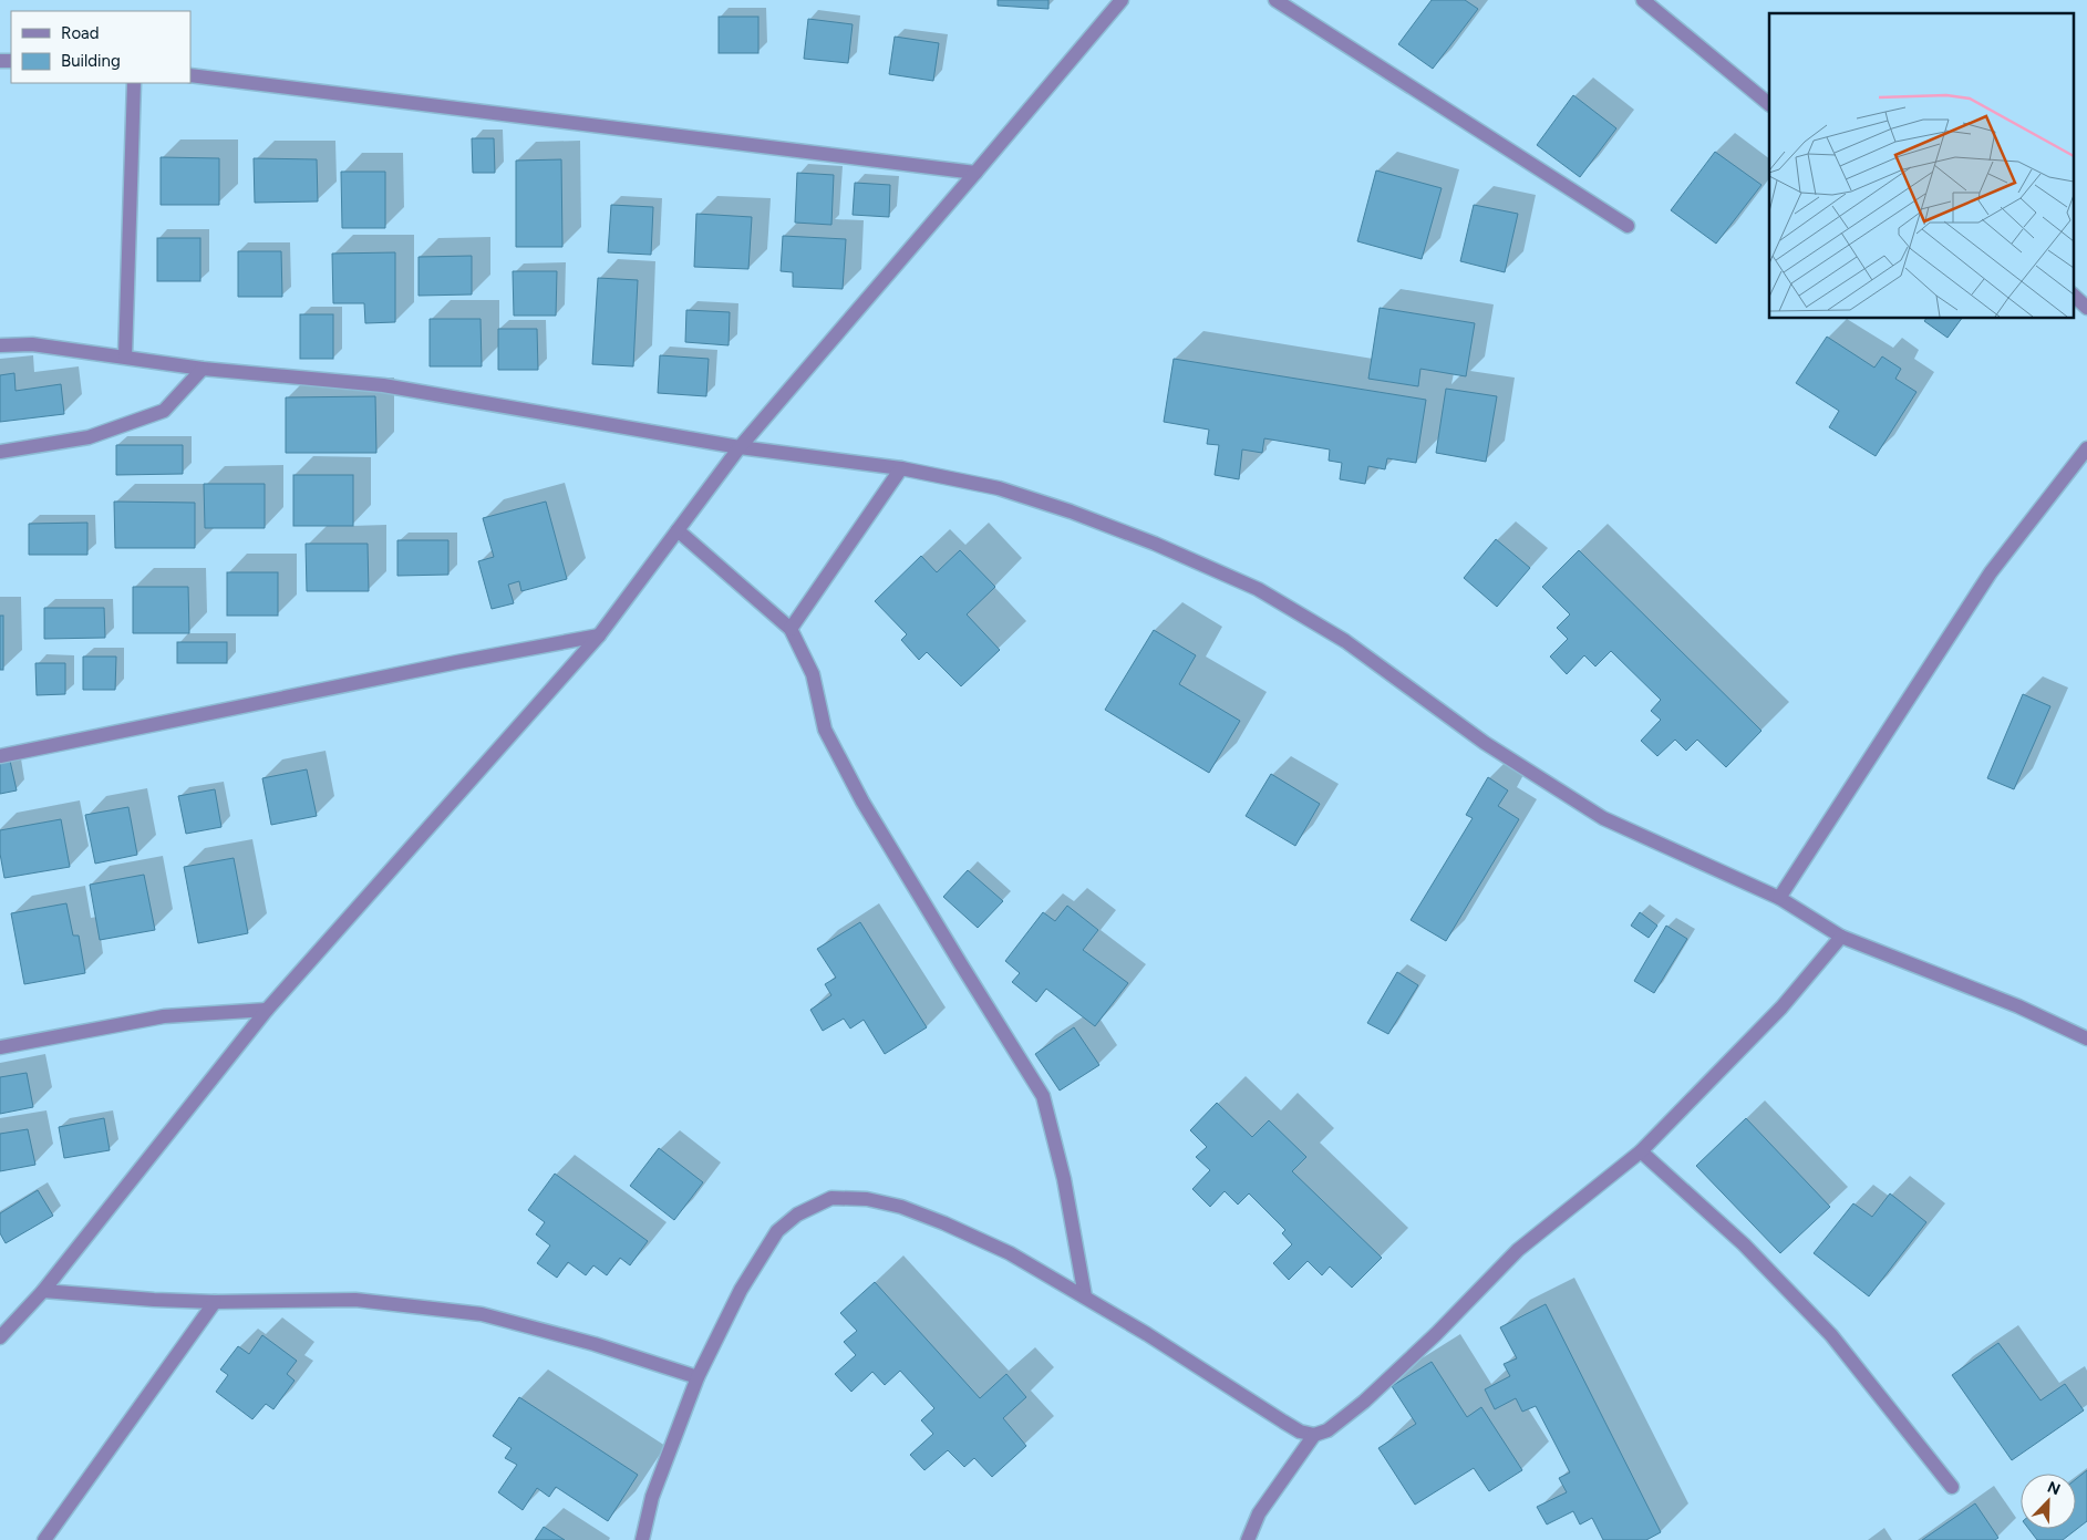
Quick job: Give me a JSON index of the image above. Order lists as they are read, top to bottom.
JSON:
{
  "legend": ["Road", "Building"],
  "north": "top right"
}
